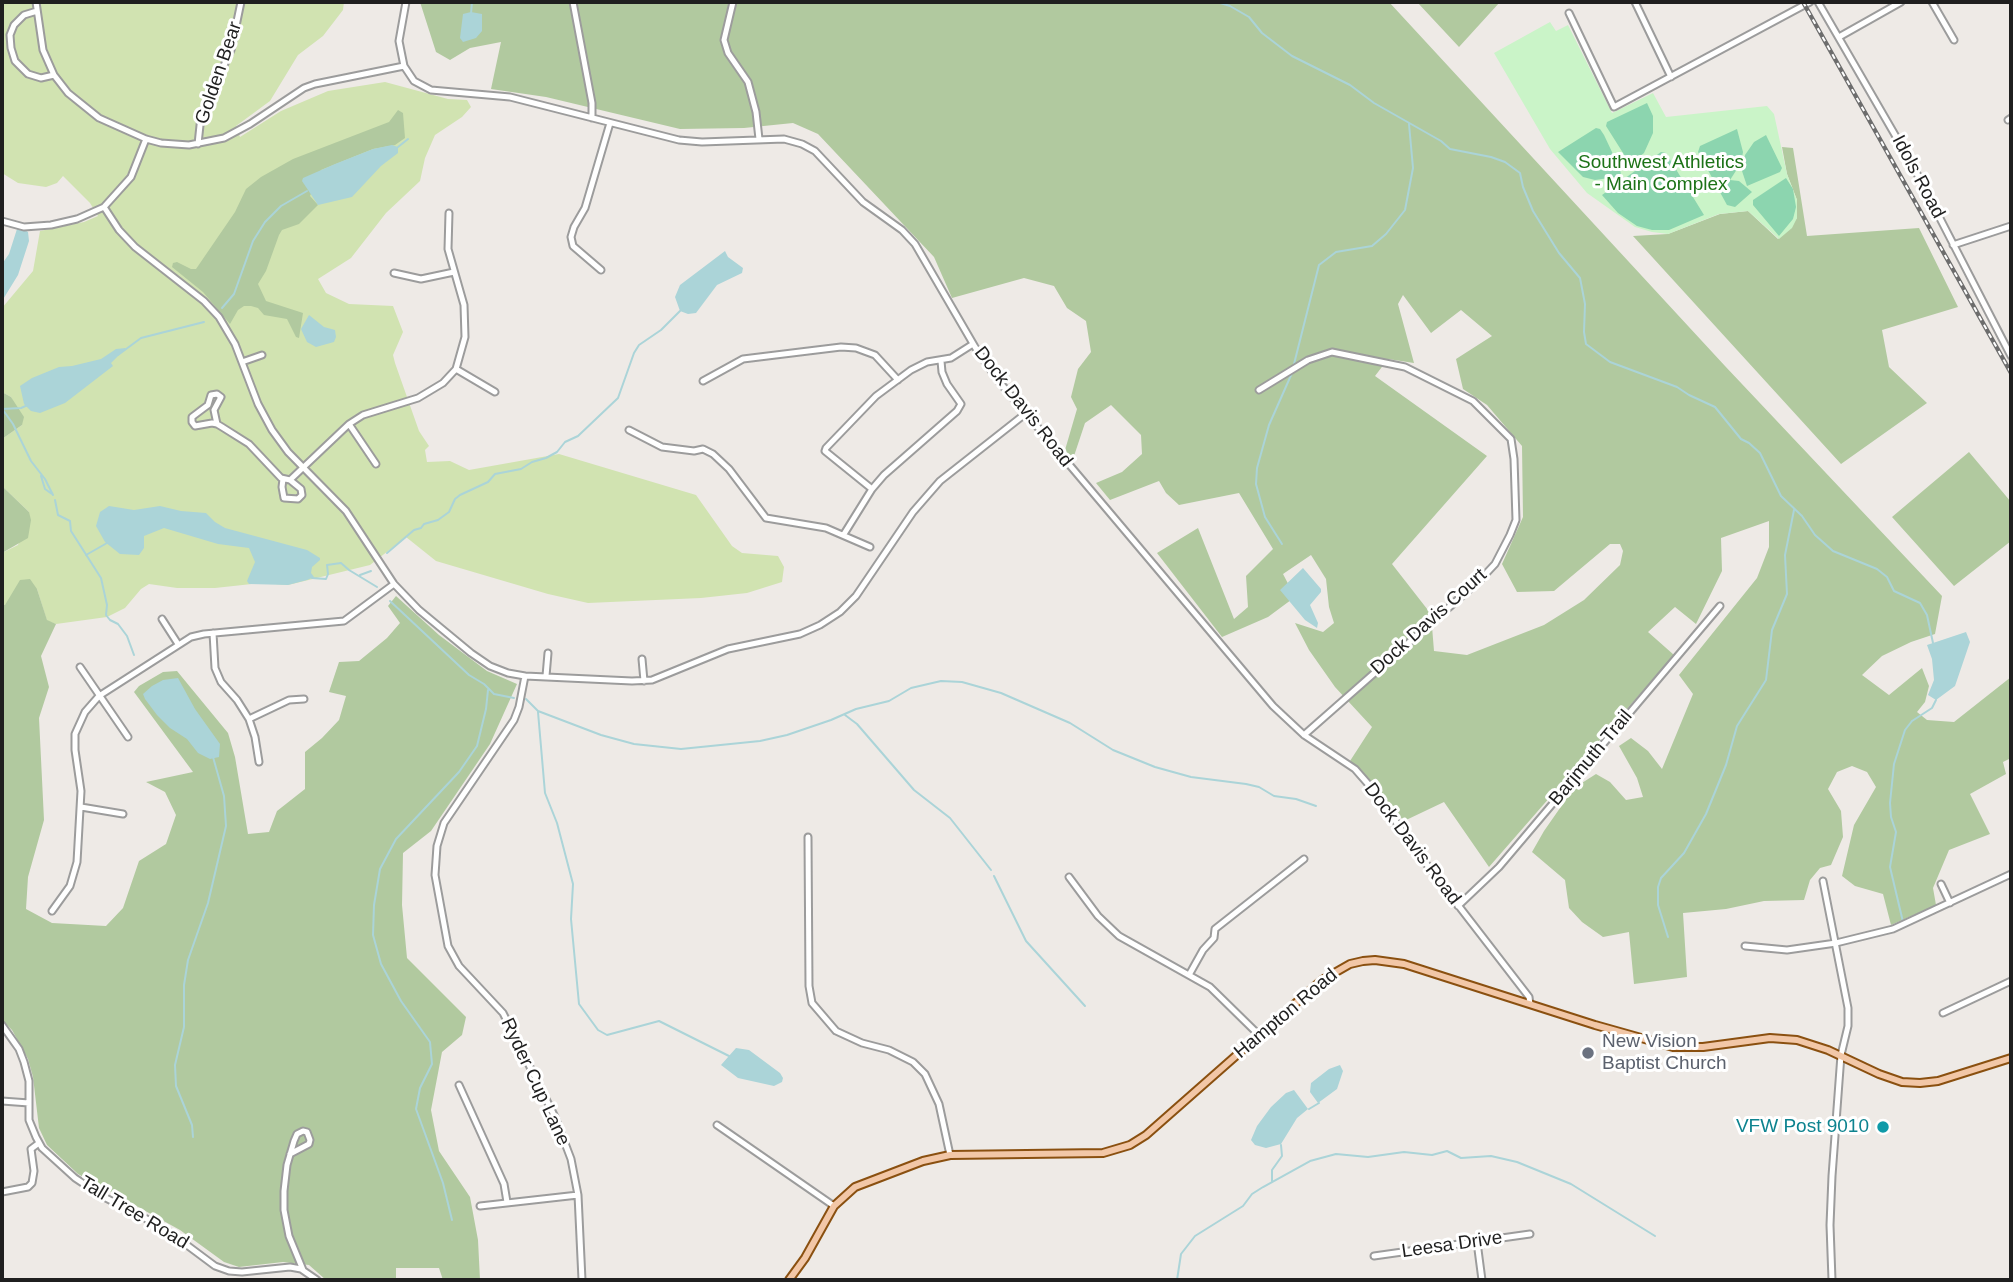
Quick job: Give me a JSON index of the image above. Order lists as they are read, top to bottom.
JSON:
{
  "streets": {
    "main road": ["Hampton Road"],
    "street": [
      "Golden Bear",
      "Idols Road",
      "Dock Davis Road",
      "Dock Davis Court",
      "Barjmuth Trail",
      "Ryder Cup Lane",
      "Tall Tree Road",
      "Leesa Drive"
    ]
  },
  "crossings": [
    ["Dock Davis Road", "Dock Davis Court"],
    ["Dock Davis Road", "Barjmuth Trail"],
    ["Dock Davis Road", "Hampton Road"]
  ],
  "parks": ["Southwest Athletics - Main Complex"],
  "places": ["New Vision Baptist Church", "VFW Post 9010"]
}
